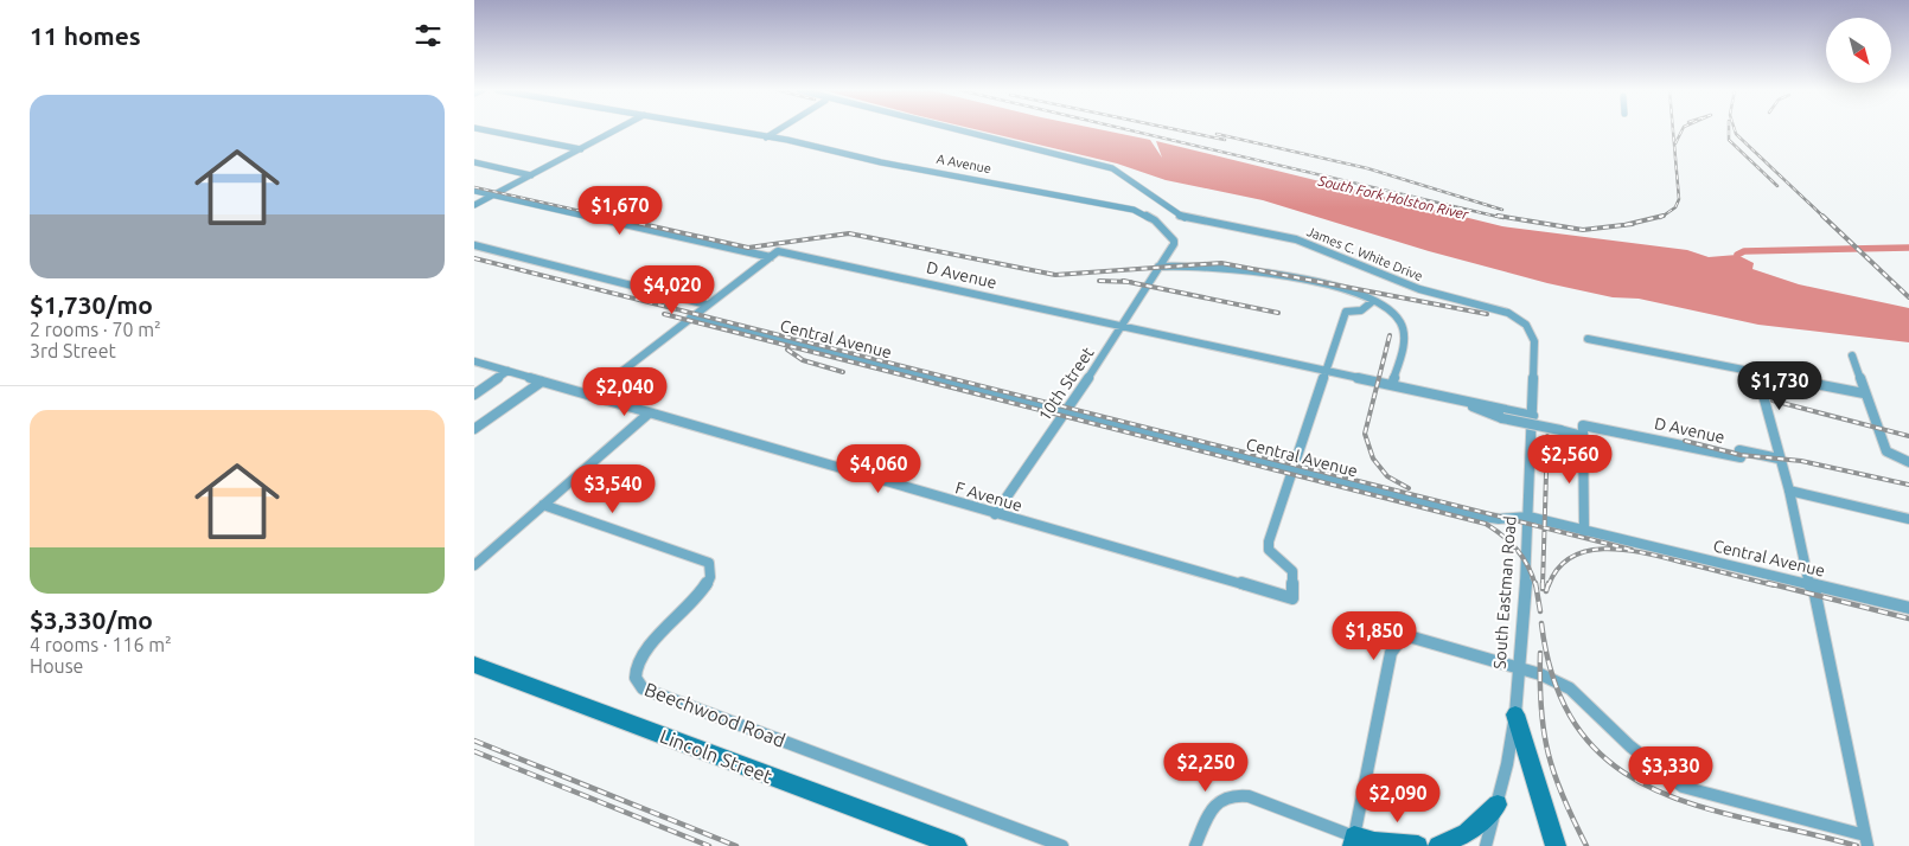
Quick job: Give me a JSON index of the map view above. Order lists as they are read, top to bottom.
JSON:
{
  "streets": {
    "main road": ["Lincoln Street"],
    "street": [
      "A Avenue",
      "James C. White Drive",
      "D Avenue",
      "Central Avenue",
      "10th Street",
      "F Avenue",
      "South Eastman Road",
      "Beechwood Road"
    ]
  },
  "crossings": [
    ["A Avenue", "10th Street"],
    ["James C. White Drive", "South Eastman Road"],
    ["D Avenue", "10th Street"],
    ["D Avenue", "South Eastman Road"],
    ["Central Avenue", "10th Street"],
    ["Central Avenue", "F Avenue"],
    ["Central Avenue", "South Eastman Road"],
    ["10th Street", "F Avenue"]
  ],
  "water": ["South Fork Holston River"],
  "north": "bottom right",
  "page": {
    "heading": "11 homes",
    "list": [
      {
        "name": "$1,730/mo",
        "note": "2 rooms · 70 m² · 3rd Street"
      },
      {
        "name": "$3,330/mo",
        "note": "4 rooms · 116 m² · House"
      }
    ],
    "price": [
      "$1,670",
      "$4,020",
      "$1,730",
      "$2,040",
      "$2,560",
      "$4,060",
      "$3,540",
      "$1,850",
      "$2,250",
      "$3,330",
      "$2,090"
    ]
  }
}
